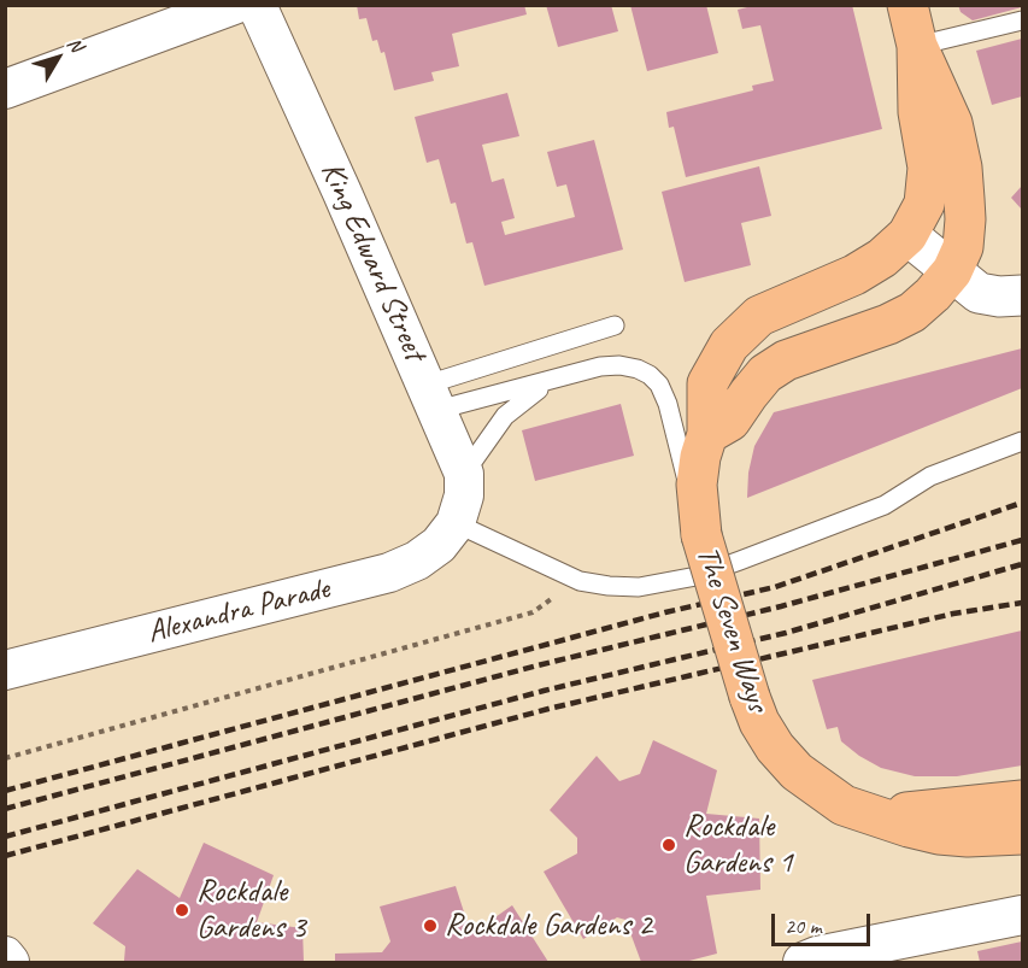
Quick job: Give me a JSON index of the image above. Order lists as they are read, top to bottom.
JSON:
{
  "streets": {
    "main road": ["The Seven Ways"],
    "street": ["King Edward Street", "Alexandra Parade"]
  },
  "crossings": [
    ["King Edward Street", "Alexandra Parade"]
  ],
  "places": ["Rockdale Gardens 1", "Rockdale Gardens 3", "Rockdale Gardens 2"],
  "scale_bar": "20 m",
  "north": "top right"
}
